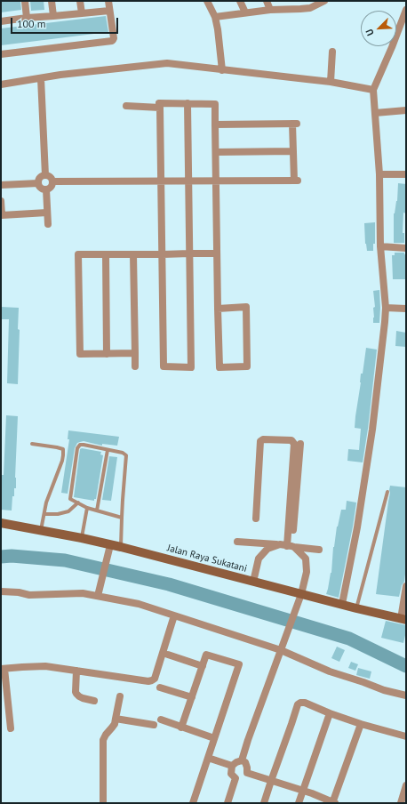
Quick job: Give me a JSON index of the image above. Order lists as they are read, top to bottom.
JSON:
{
  "streets": {
    "main road": ["Jalan Raya Sukatani"]
  },
  "scale_bar": "100 m",
  "north": "bottom left"
}
